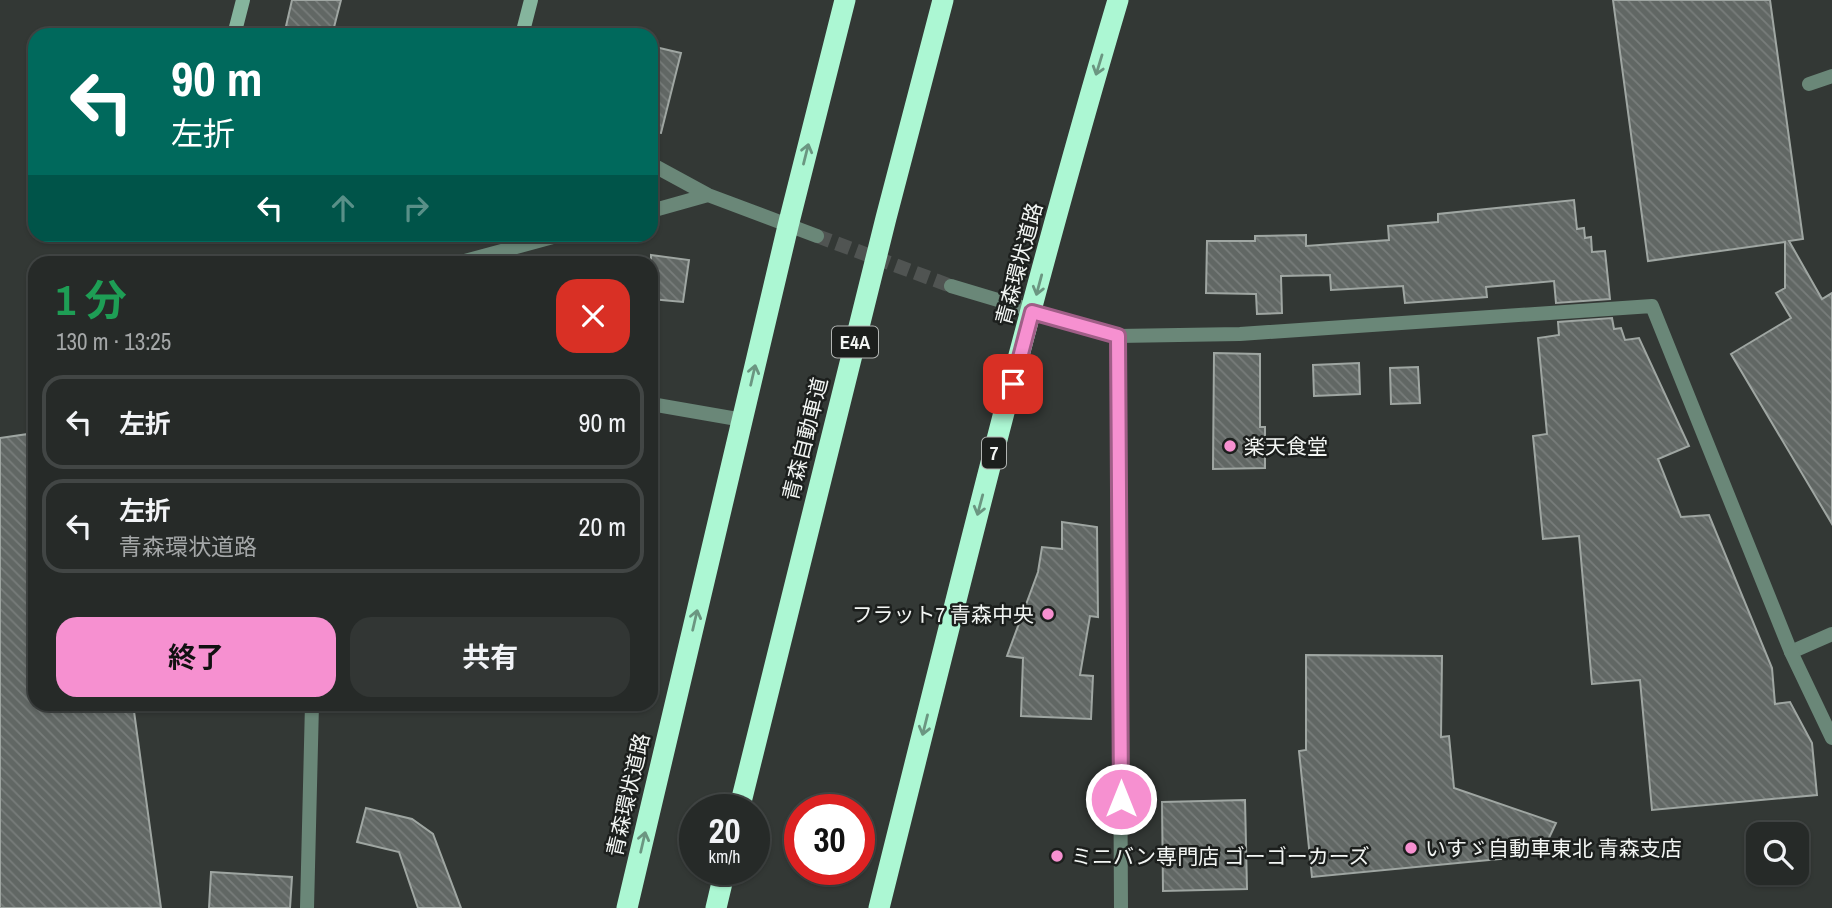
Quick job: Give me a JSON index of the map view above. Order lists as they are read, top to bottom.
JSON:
{
  "streets": {
    "highway": [
      "青森環状道路",
      "E4A",
      "青森自動車道",
      "7"
    ]
  },
  "places": [
    "楽天食堂",
    "フラット7 青森中央",
    "いすゞ自動車東北 青森支店",
    "ミニバン専門店 ゴーゴーカーズ"
  ],
  "page": {
    "turn": ["90 m", "左折"],
    "heading": ["1 分", "130 m · 13:25"],
    "list": [
      {
        "name": "左折",
        "value": "90 m"
      },
      {
        "name": "左折",
        "note": "青森環状道路",
        "value": "20 m"
      }
    ],
    "buttons": ["終了", "共有"],
    "speed": "20 km/h",
    "limit": "30"
  }
}
